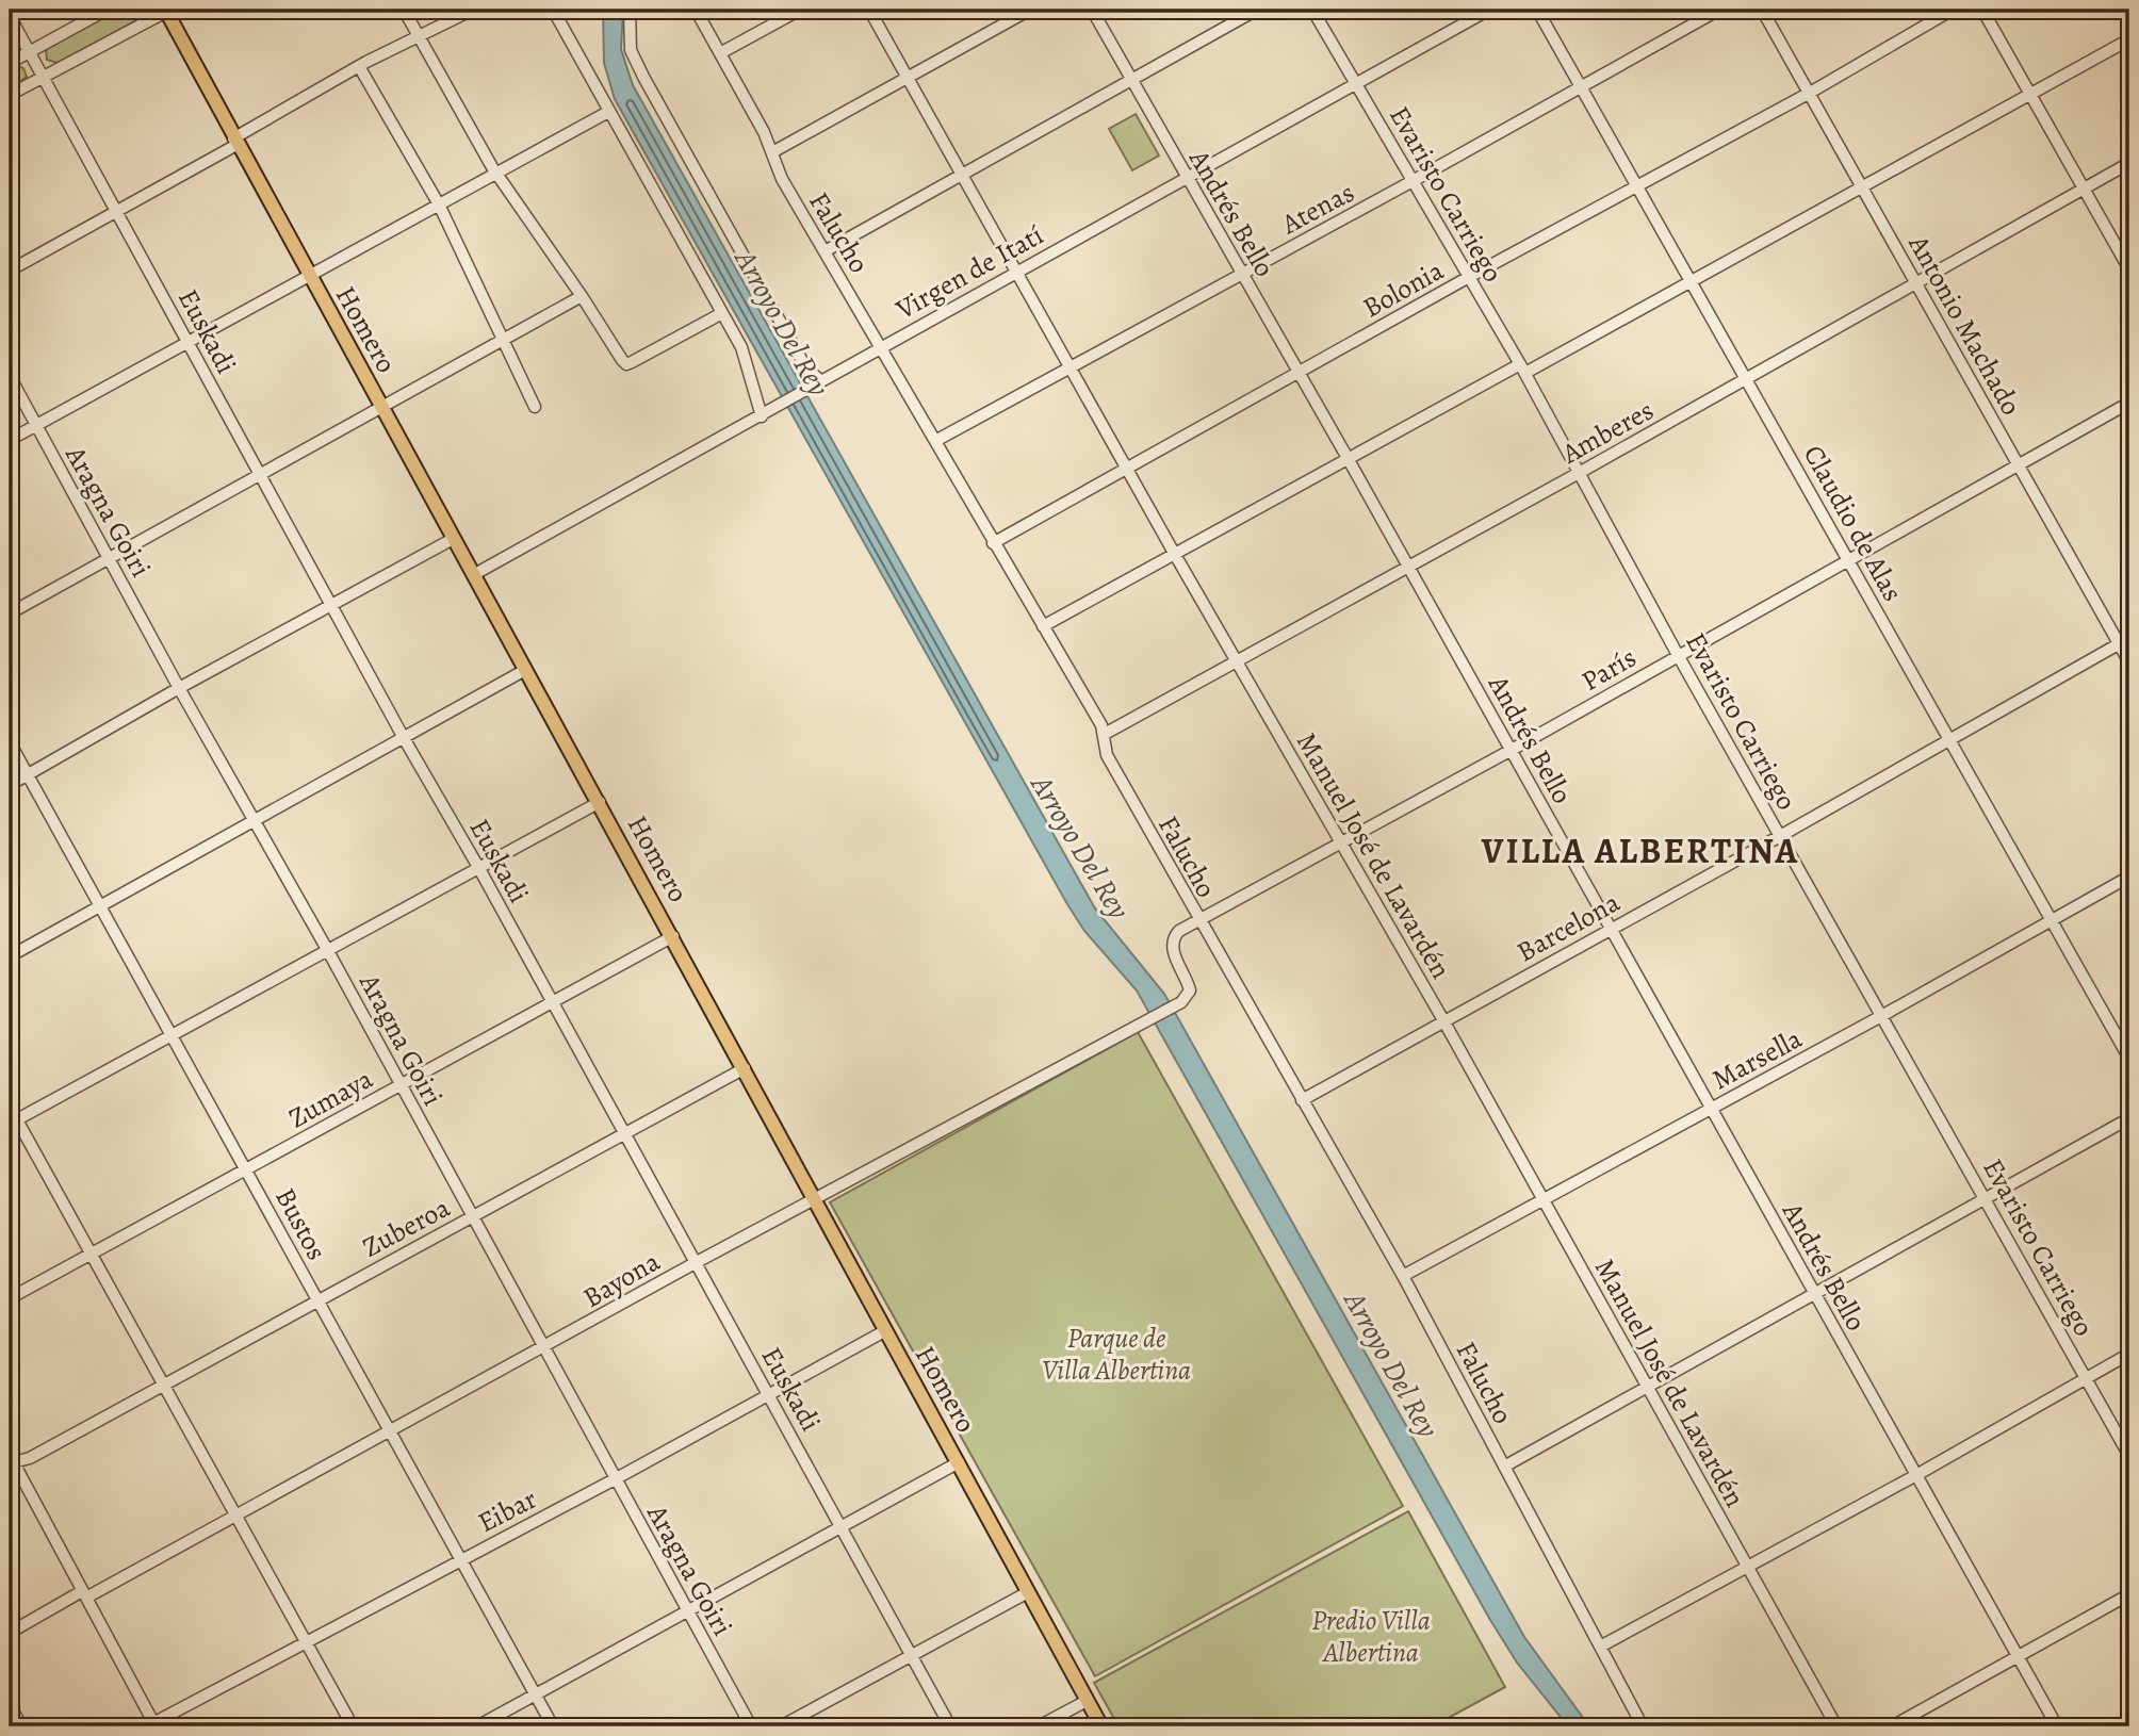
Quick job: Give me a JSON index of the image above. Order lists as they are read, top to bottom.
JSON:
{
  "streets": {
    "main road": ["Homero"],
    "street": [
      "Evaristo Carriego",
      "Atenas",
      "Andrés Bello",
      "Falucho",
      "Virgen de Itatí",
      "Bolonia",
      "Antonio Machado",
      "Euskadi",
      "Amberes",
      "Aragna Goiri",
      "Claudio de Alas",
      "París",
      "Manuel José de Lavardén",
      "Barcelona",
      "Marsella",
      "Zumaya",
      "Bustos",
      "Zuberoa",
      "Bayona",
      "Eibar"
    ]
  },
  "crossings": [
    ["Evaristo Carriego", "Atenas"],
    ["Evaristo Carriego", "Virgen de Itatí"],
    ["Evaristo Carriego", "Bolonia"],
    ["Evaristo Carriego", "Amberes"],
    ["Evaristo Carriego", "París"],
    ["Evaristo Carriego", "Barcelona"],
    ["Evaristo Carriego", "Marsella"],
    ["Atenas", "Andrés Bello"],
    ["Atenas", "Falucho"],
    ["Atenas", "Claudio de Alas"],
    ["Atenas", "Manuel José de Lavardén"],
    ["Andrés Bello", "Virgen de Itatí"],
    ["Andrés Bello", "Bolonia"],
    ["Andrés Bello", "Amberes"],
    ["Andrés Bello", "París"],
    ["Andrés Bello", "Barcelona"],
    ["Andrés Bello", "Marsella"],
    ["Falucho", "Virgen de Itatí"],
    ["Falucho", "Bolonia"],
    ["Falucho", "Amberes"],
    ["Falucho", "París"],
    ["Falucho", "Barcelona"],
    ["Falucho", "Marsella"],
    ["Virgen de Itatí", "Homero"],
    ["Virgen de Itatí", "Manuel José de Lavardén"],
    ["Bolonia", "Antonio Machado"],
    ["Bolonia", "Claudio de Alas"],
    ["Bolonia", "Manuel José de Lavardén"],
    ["Antonio Machado", "Amberes"],
    ["Antonio Machado", "París"],
    ["Antonio Machado", "Barcelona"],
    ["Homero", "Zumaya"],
    ["Homero", "Zuberoa"],
    ["Homero", "Bayona"],
    ["Homero", "Eibar"],
    ["Euskadi", "Zumaya"],
    ["Euskadi", "Zuberoa"],
    ["Euskadi", "Bayona"],
    ["Euskadi", "Eibar"],
    ["Amberes", "Claudio de Alas"],
    ["Amberes", "Manuel José de Lavardén"],
    ["Aragna Goiri", "Zumaya"],
    ["Aragna Goiri", "Zuberoa"],
    ["Aragna Goiri", "Bayona"],
    ["Aragna Goiri", "Eibar"],
    ["Claudio de Alas", "París"],
    ["Claudio de Alas", "Barcelona"],
    ["Claudio de Alas", "Marsella"],
    ["París", "Manuel José de Lavardén"],
    ["París", "Bayona"],
    ["Manuel José de Lavardén", "Barcelona"],
    ["Manuel José de Lavardén", "Marsella"],
    ["Zumaya", "Bustos"],
    ["Bustos", "Zuberoa"],
    ["Bustos", "Bayona"],
    ["Bustos", "Eibar"]
  ],
  "districts": ["VILLA ALBERTINA"],
  "water": ["Arroyo Del Rey"],
  "parks": ["Parque de Villa Albertina", "Predio Villa Albertina"]
}
